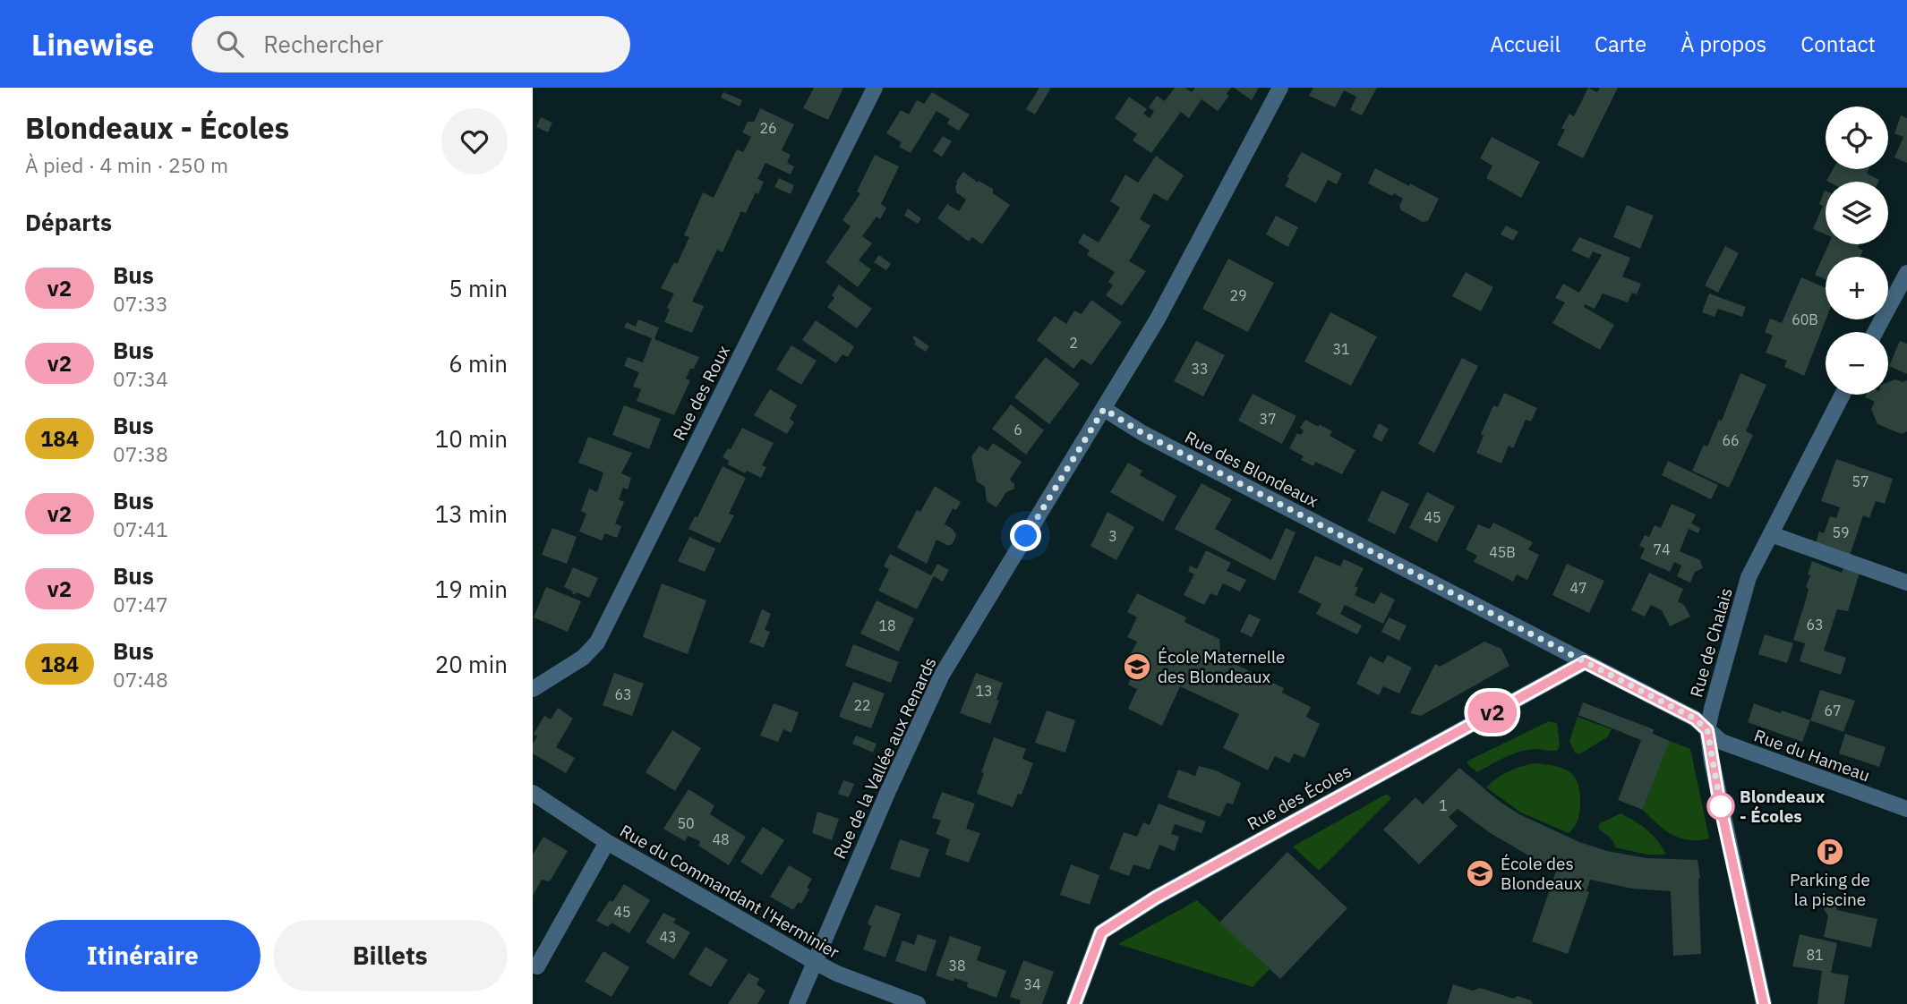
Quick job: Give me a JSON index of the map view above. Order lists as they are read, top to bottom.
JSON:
{
  "streets": {
    "street": [
      "Rue des Roux",
      "Rue des Blondeaux",
      "Rue de Chalais",
      "Rue du Hameau",
      "Rue de la Vallée aux Renards",
      "Rue des Écoles",
      "Rue du Commandant l'Herminier"
    ]
  },
  "crossings": [
    ["Rue des Blondeaux", "Rue de Chalais"],
    ["Rue des Blondeaux", "Rue du Hameau"],
    ["Rue des Blondeaux", "Rue de la Vallée aux Renards"],
    ["Rue des Blondeaux", "Rue des Écoles"],
    ["Rue de Chalais", "Rue du Hameau"],
    ["Rue de la Vallée aux Renards", "Rue du Commandant l'Herminier"]
  ],
  "places": {
    "school or university": ["École Maternelle des Blondeaux", "École des Blondeaux"],
    "other": ["Blondeaux - Écoles"],
    "parking": ["Parking de la piscine"]
  },
  "lines": ["bus line v2"],
  "house_numbers": [
    "26",
    "29",
    "60B",
    "2",
    "31",
    "33",
    "37",
    "6",
    "66",
    "57",
    "45",
    "59",
    "3",
    "74",
    "45B",
    "47",
    "63",
    "18",
    "13",
    "63",
    "22",
    "67",
    "1",
    "50",
    "48",
    "45",
    "43",
    "81",
    "38",
    "34"
  ],
  "page": {
    "header": "Linewise",
    "search": "Rechercher",
    "nav": [
      "Accueil",
      "Carte",
      "À propos",
      "Contact"
    ],
    "heading": [
      ["Blondeaux - Écoles", "À pied · 4 min · 250 m"],
      "Départs"
    ],
    "on_map": "v2",
    "map_buttons": ["+", "−"],
    "list": [
      {
        "mark": "v2",
        "name": "Bus",
        "note": "07:33",
        "value": "5 min"
      },
      {
        "mark": "v2",
        "name": "Bus",
        "note": "07:34",
        "value": "6 min"
      },
      {
        "mark": "184",
        "name": "Bus",
        "note": "07:38",
        "value": "10 min"
      },
      {
        "mark": "v2",
        "name": "Bus",
        "note": "07:41",
        "value": "13 min"
      },
      {
        "mark": "v2",
        "name": "Bus",
        "note": "07:47",
        "value": "19 min"
      },
      {
        "mark": "184",
        "name": "Bus",
        "note": "07:48",
        "value": "20 min"
      }
    ],
    "buttons": ["Itinéraire", "Billets"]
  }
}
